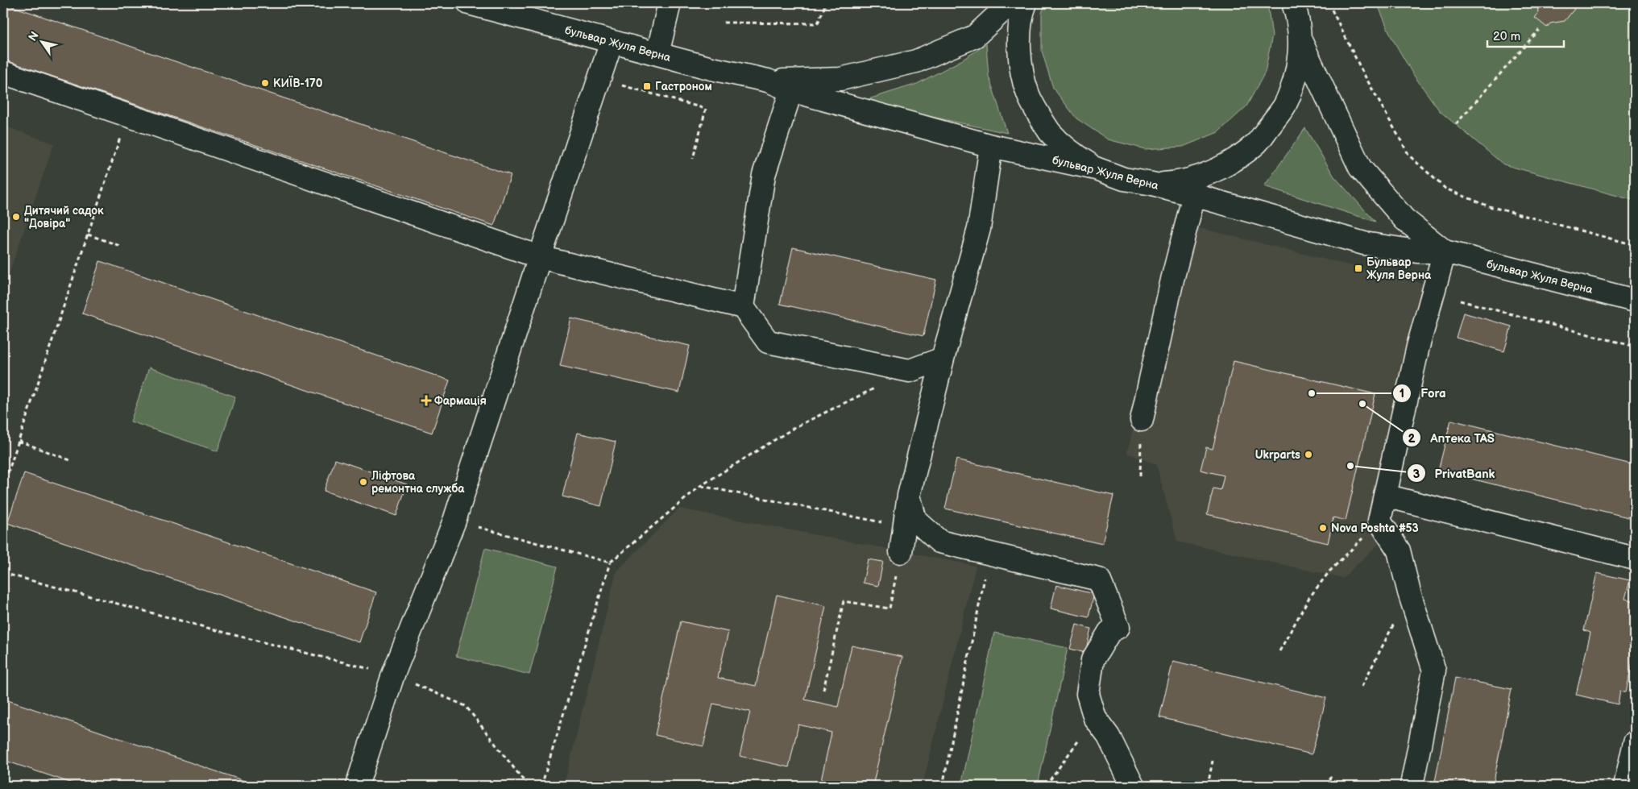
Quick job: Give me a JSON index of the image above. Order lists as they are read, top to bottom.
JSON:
{
  "streets": {
    "street": ["бульвар Жуля Верна"]
  },
  "places": {
    "other": [
      "КИЇВ-170",
      "Дитячий садок \"Довіра\"",
      "Fora",
      "Аптека TAS",
      "Ukrparts",
      "PrivatBank",
      "Ліфтова ремонтна служба",
      "Nova Poshta #53"
    ],
    "transit": ["Гастроном", "Бульвар Жуля Верна"],
    "health": ["Фармація"]
  },
  "scale_bar": "20 m",
  "north": "top left"
}
